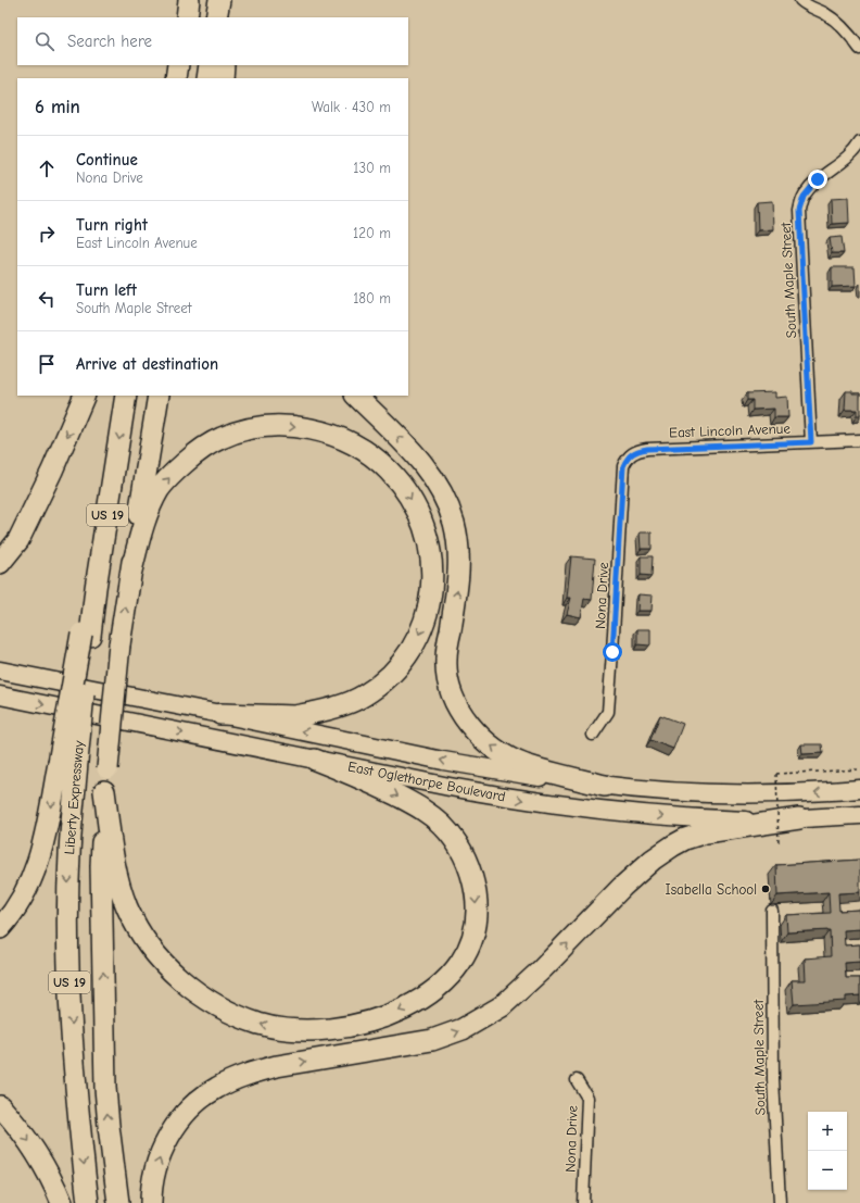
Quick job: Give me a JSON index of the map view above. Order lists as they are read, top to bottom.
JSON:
{
  "streets": {
    "highway": ["US 19", "Liberty Expressway"],
    "main road": ["East Oglethorpe Boulevard"],
    "street": ["South Maple Street", "East Lincoln Avenue", "Nona Drive"]
  },
  "crossings": [
    ["South Maple Street", "East Lincoln Avenue"],
    ["East Lincoln Avenue", "Nona Drive"],
    ["US 19", "Liberty Expressway"]
  ],
  "places": ["Isabella School"],
  "page": {
    "search": "Search here",
    "heading": ["6 min", "Walk · 430 m"],
    "list": [
      ["Continue", "Nona Drive", "130 m"],
      ["Turn right", "East Lincoln Avenue", "120 m"],
      ["Turn left", "South Maple Street", "180 m"],
      "Arrive at destination"
    ],
    "map_buttons": ["+", "−"]
  }
}
